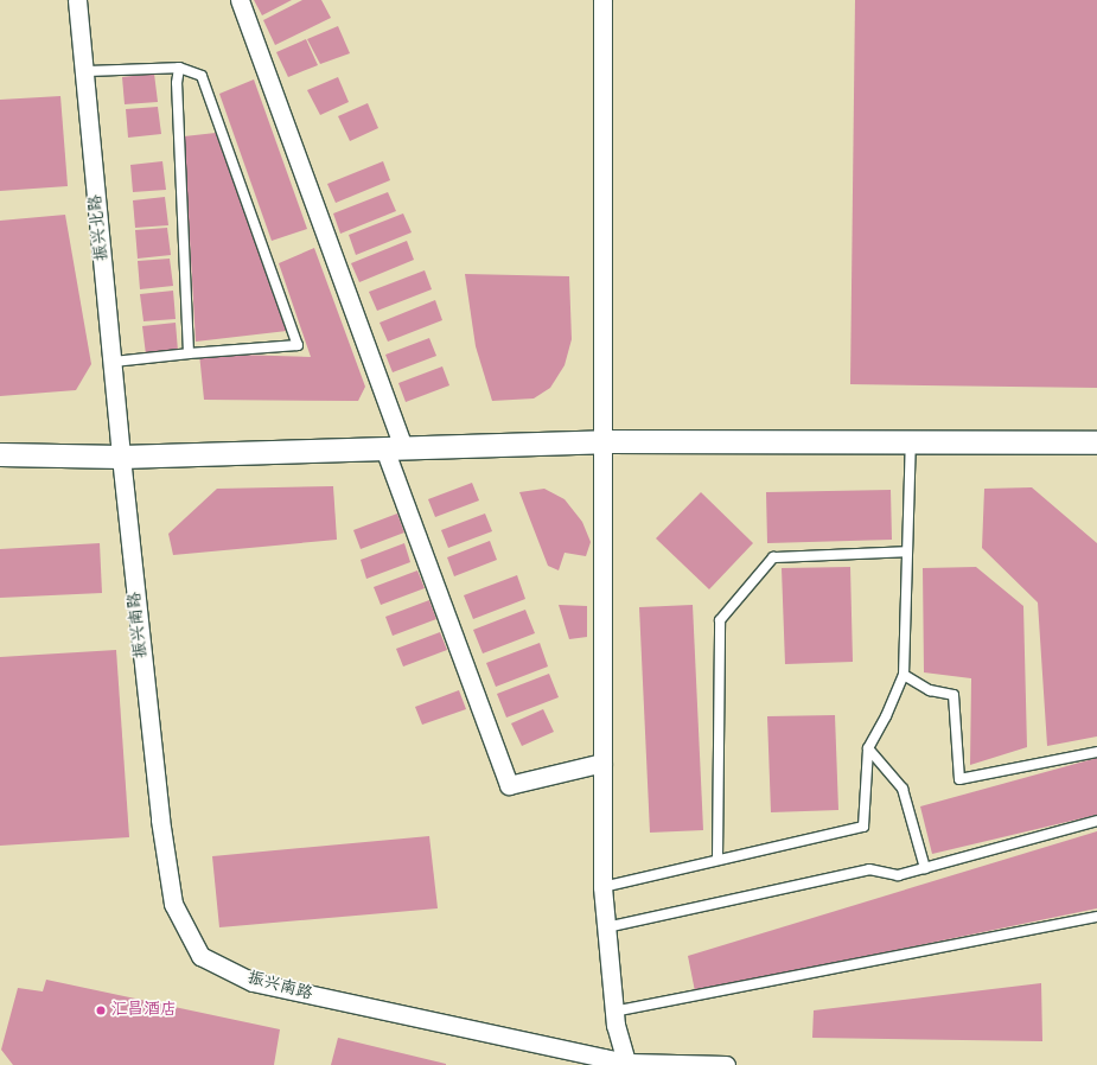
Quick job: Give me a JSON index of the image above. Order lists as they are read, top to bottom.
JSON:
{
  "streets": {
    "street": ["振兴北路", "振兴南路"]
  },
  "crossings": [
    ["振兴北路", "振兴南路"]
  ],
  "places": ["汇昌酒店"]
}
